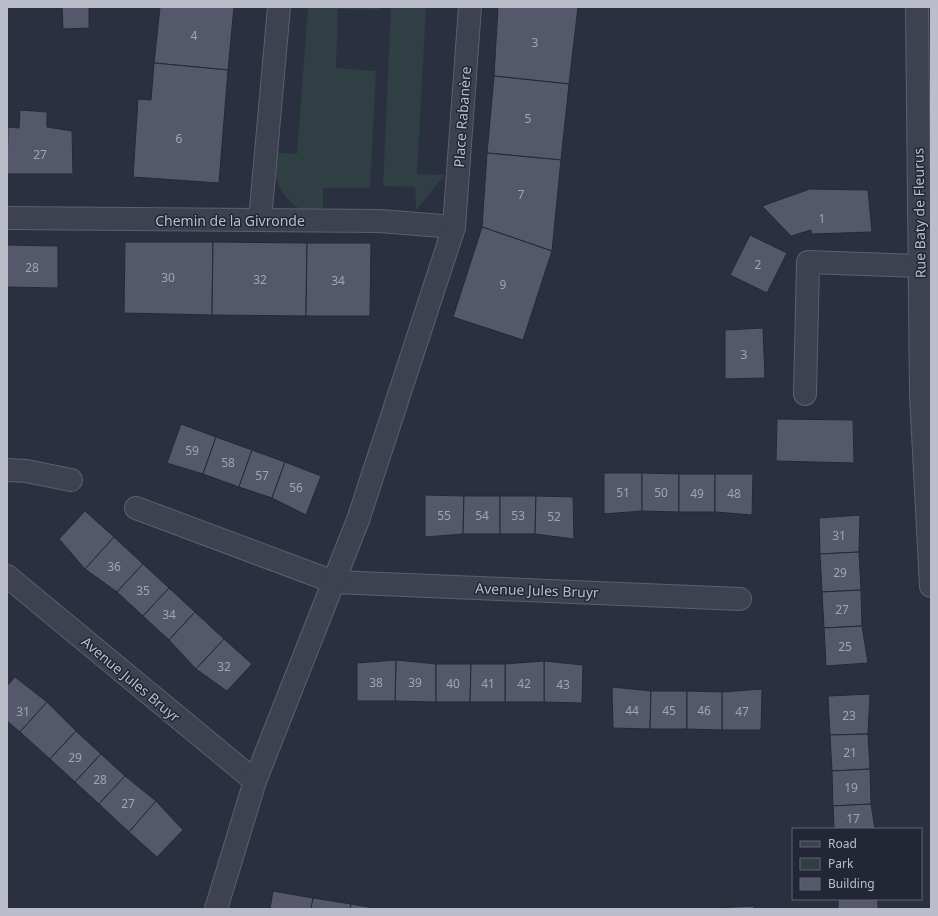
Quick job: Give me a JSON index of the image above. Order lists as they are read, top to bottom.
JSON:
{
  "streets": {
    "street": [
      "Place Rabanère",
      "Rue Baty de Fleurus",
      "Chemin de la Givronde",
      "Avenue Jules Bruyr"
    ]
  },
  "crossings": [
    ["Place Rabanère", "Chemin de la Givronde"]
  ],
  "house_numbers": [
    "4",
    "3",
    "5",
    "6",
    "27",
    "7",
    "1",
    "2",
    "28",
    "30",
    "32",
    "34",
    "9",
    "3",
    "59",
    "58",
    "57",
    "56",
    "51",
    "50",
    "49",
    "48",
    "55",
    "54",
    "53",
    "52",
    "31",
    "36",
    "29",
    "35",
    "27",
    "34",
    "25",
    "32",
    "38",
    "39",
    "40",
    "41",
    "42",
    "43",
    "44",
    "45",
    "46",
    "31",
    "47",
    "23",
    "21",
    "29",
    "28",
    "19",
    "27",
    "17"
  ],
  "legend": ["Road", "Park", "Building"]
}
